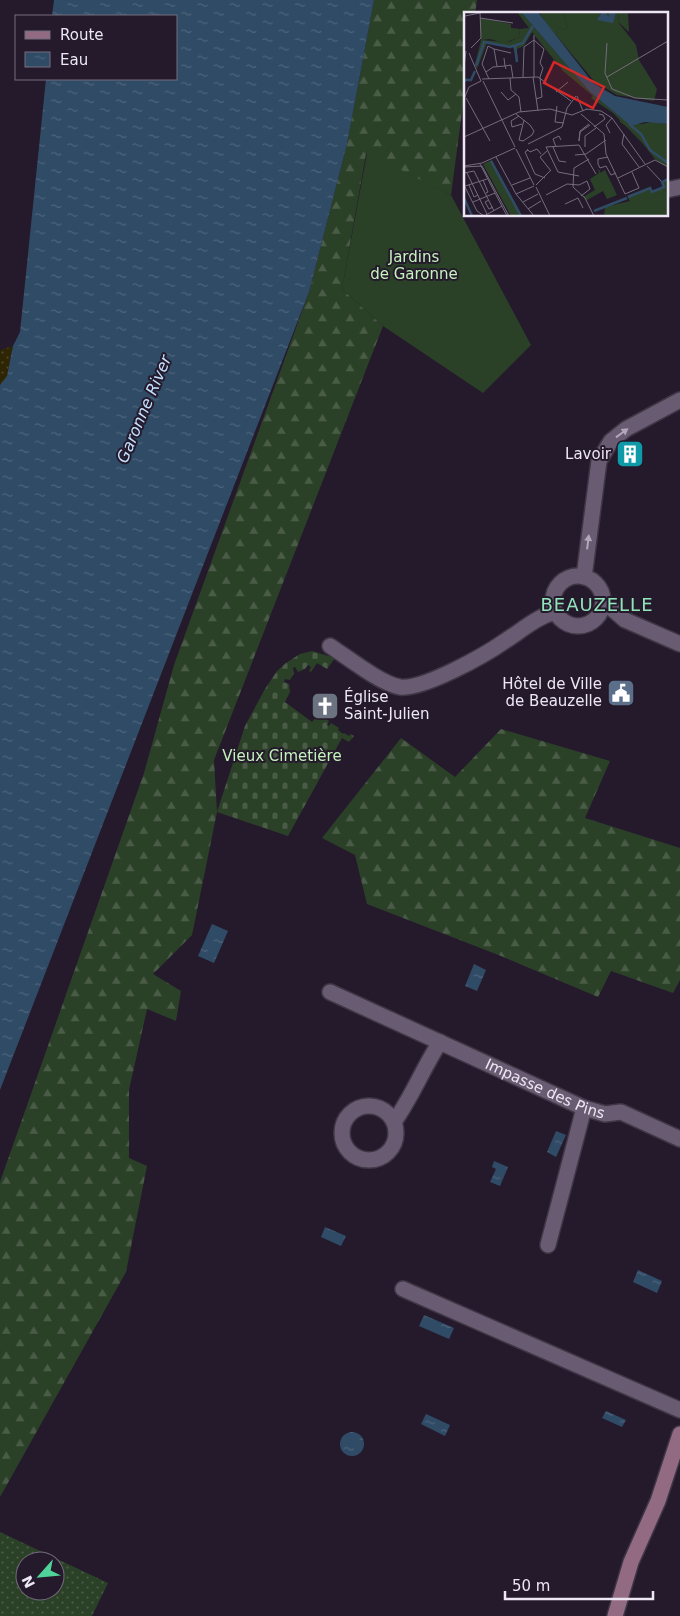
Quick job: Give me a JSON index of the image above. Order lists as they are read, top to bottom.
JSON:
{
  "streets": {
    "street": ["Impasse des Pins"]
  },
  "districts": ["BEAUZELLE"],
  "water": ["Garonne River"],
  "parks": ["Jardins de Garonne", "Vieux Cimetière"],
  "places": {
    "building": ["Lavoir"],
    "public building": ["Hôtel de Ville de Beauzelle"],
    "church": ["Église Saint-Julien"]
  },
  "legend": ["Route", "Eau"],
  "scale_bar": "50 m",
  "north": "bottom left"
}
